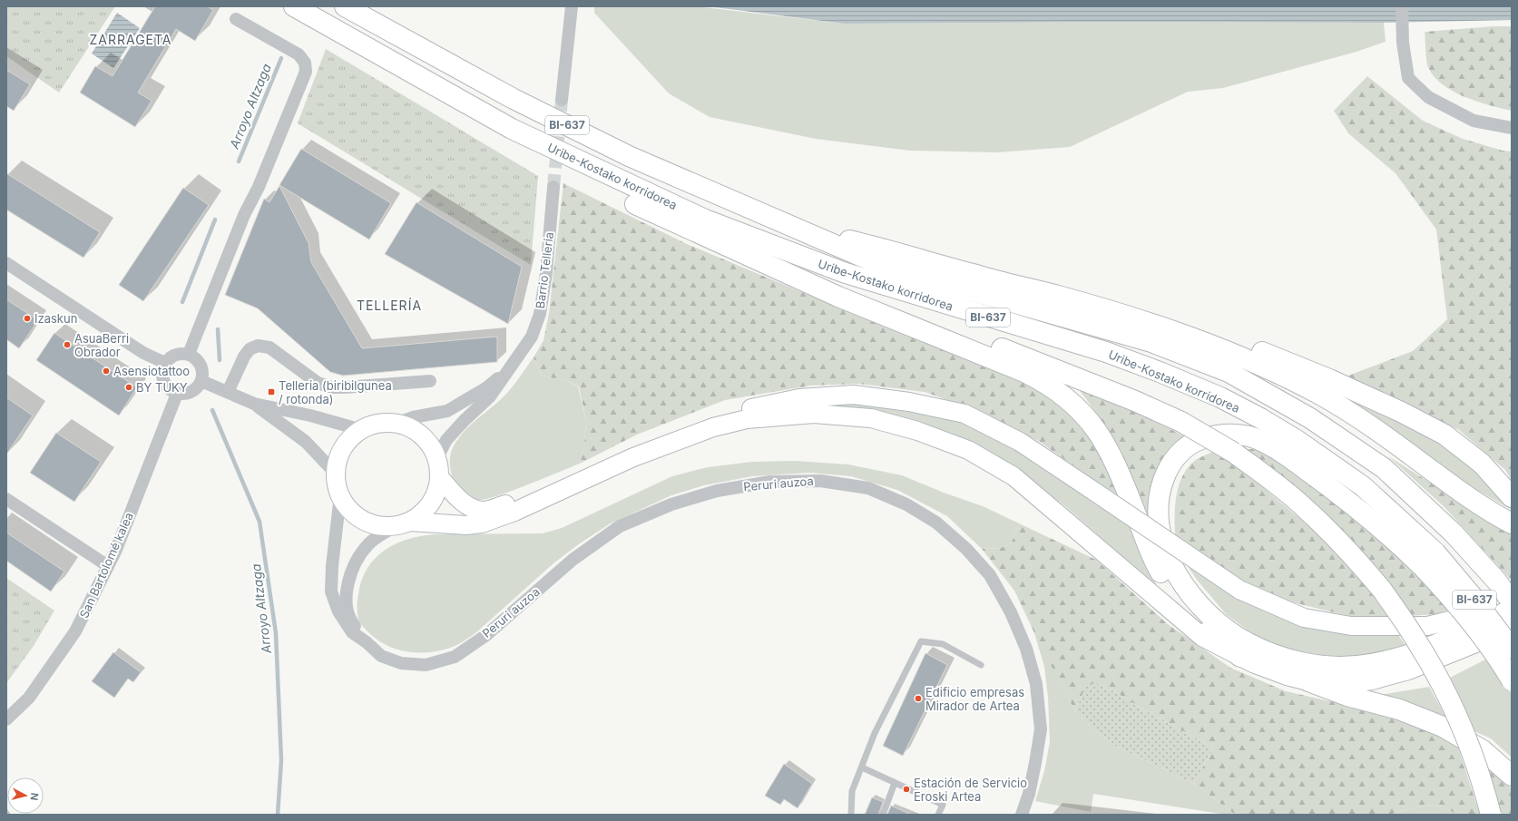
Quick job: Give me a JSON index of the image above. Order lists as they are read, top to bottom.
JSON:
{
  "streets": {
    "highway": ["BI-637", "Uribe-Kostako korridorea"],
    "street": ["Barrio Telleria", "Peruri auzoa", "San Bartolomé kalea"]
  },
  "districts": ["ZARRAGETA", "TELLERÍA"],
  "water": ["Arroyo Altzaga"],
  "places": {
    "other": [
      "Izaskun",
      "AsuaBerri Obrador",
      "Asensiotattoo",
      "BY TUKY",
      "Edificio empresas Mirador de Artea",
      "Estación de Servicio Eroski Artea"
    ],
    "transit": ["Telleria (biribilgunea / rotonda)"]
  },
  "north": "right"
}
